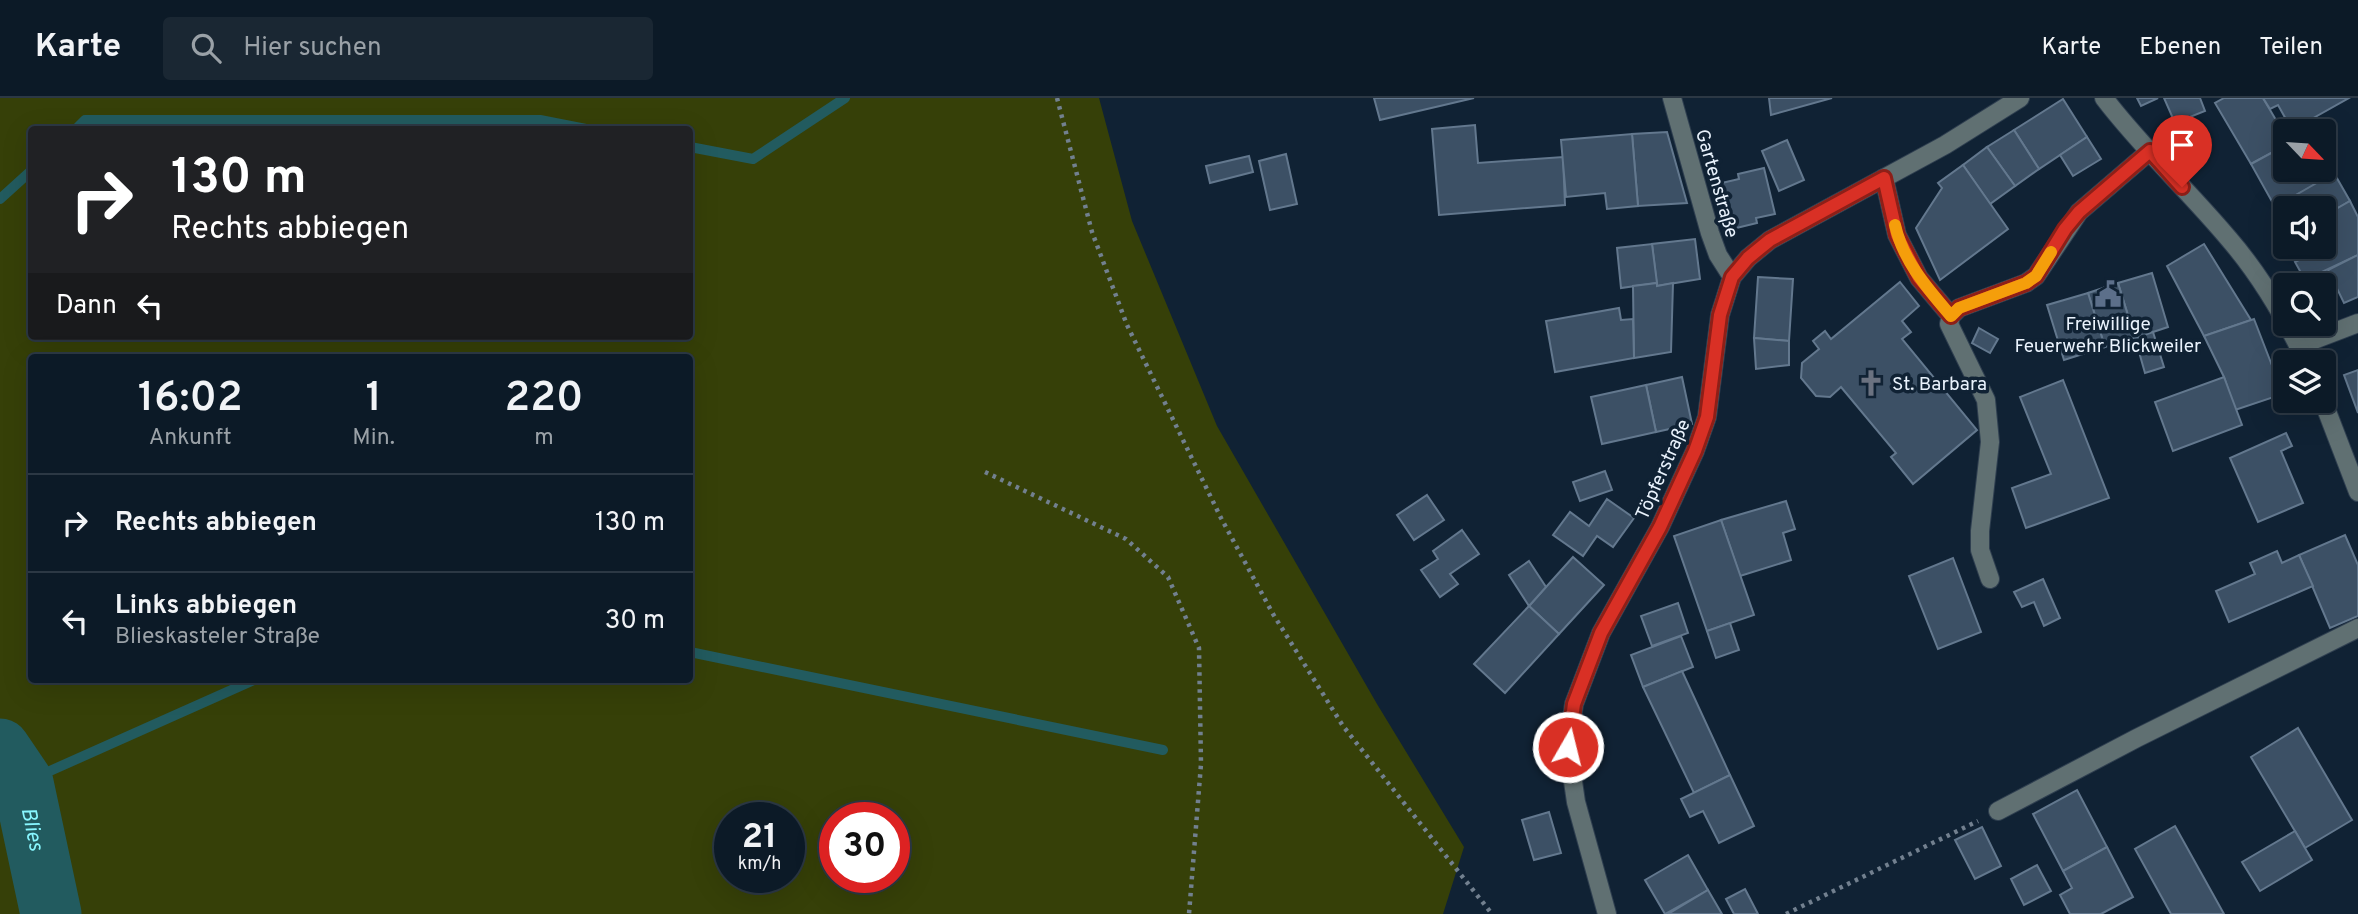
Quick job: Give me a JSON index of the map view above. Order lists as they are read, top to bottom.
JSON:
{
  "streets": {
    "street": ["Gartenstraße", "Töpferstraße"]
  },
  "crossings": [
    ["Gartenstraße", "Töpferstraße"]
  ],
  "water": ["Blies"],
  "places": {
    "public building": ["Freiwillige Feuerwehr Blickweiler"],
    "church": ["St. Barbara"]
  },
  "north": "bottom right",
  "page": {
    "header": "Karte",
    "search": "Hier suchen",
    "nav": ["Karte", "Ebenen", "Teilen"],
    "turn": ["130 m", "Rechts abbiegen"],
    "then": "Dann",
    "eta": [
      "16:02",
      "Ankunft",
      "1",
      "Min.",
      "220",
      "m"
    ],
    "list": [
      {
        "name": "Rechts abbiegen",
        "value": "130 m"
      },
      {
        "name": "Links abbiegen",
        "note": "Blieskasteler Straße",
        "value": "30 m"
      }
    ],
    "speed": "21 km/h",
    "limit": "30"
  }
}
